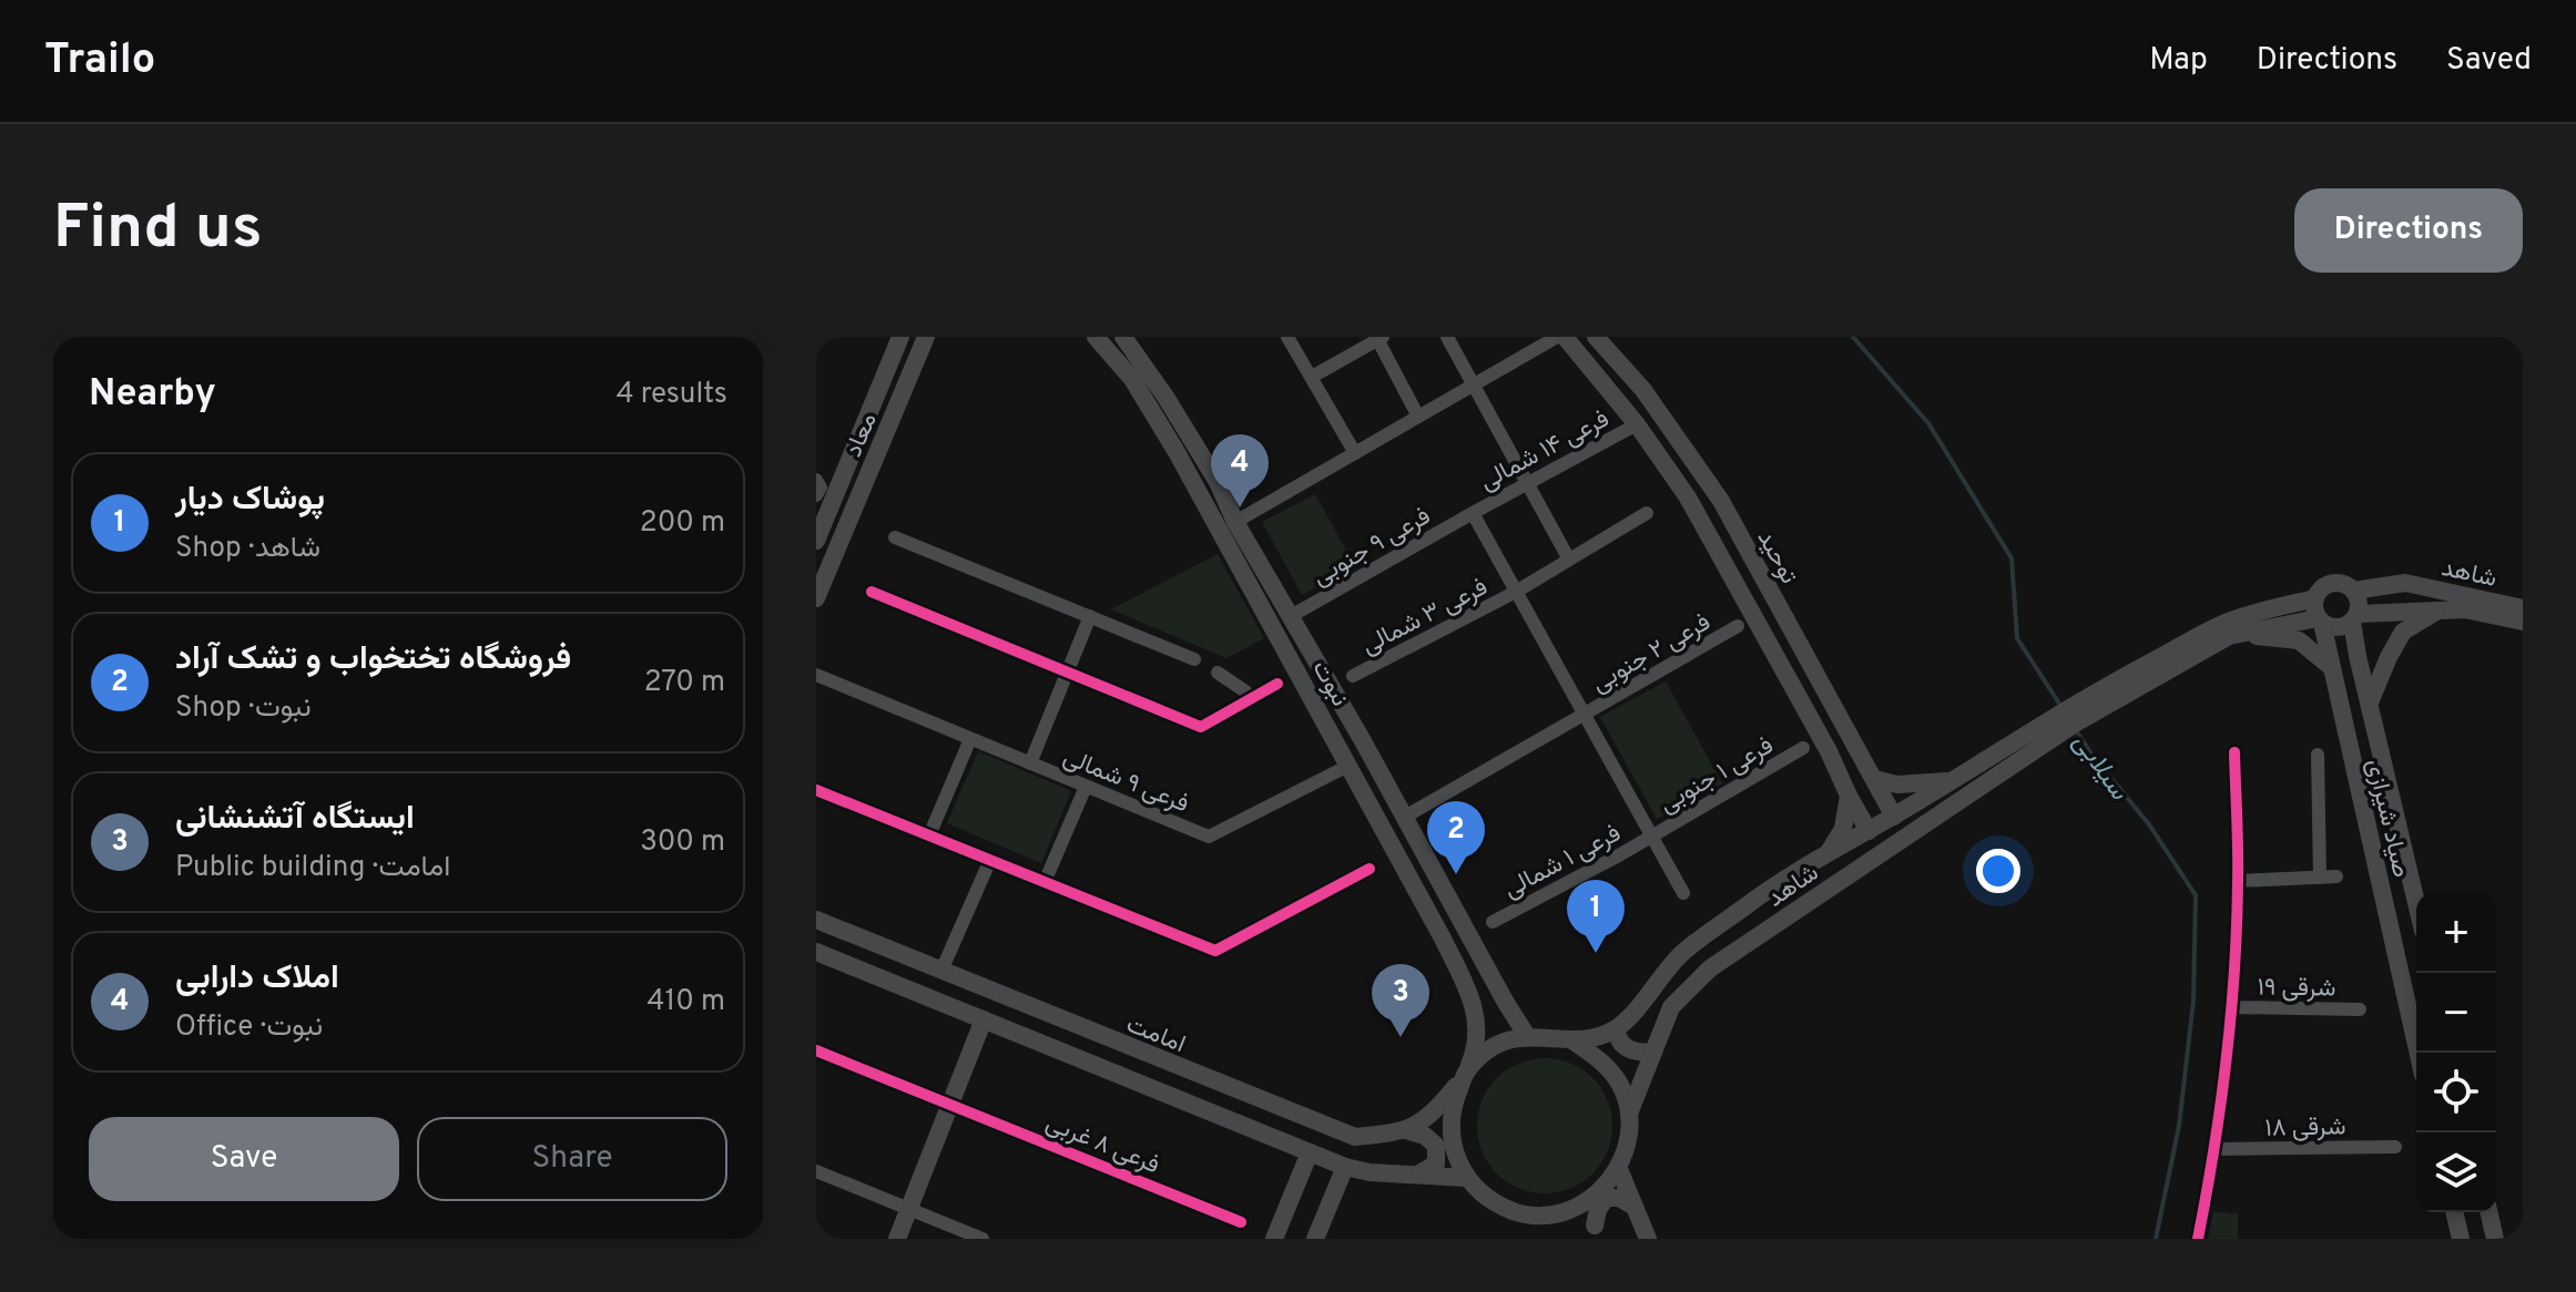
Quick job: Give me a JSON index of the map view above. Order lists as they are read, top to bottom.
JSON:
{
  "streets": {
    "main road": [
      "معاد",
      "توحید",
      "شاهد",
      "نبوت",
      "صیاد شیرازی",
      "امامت"
    ],
    "street": [
      "فرعی ۱۴ شمالی",
      "فرعی ۹ جنوبی",
      "فرعی ۳ شمالی",
      "فرعی ۲ جنوبی",
      "فرعی ۱ جنوبی",
      "فرعی ۹ شمالی",
      "فرعی ۱ شمالی",
      "۱۹ شرقی",
      "۱۸ شرقی",
      "فرعی ۸ غربی"
    ]
  },
  "crossings": [
    ["فرعی ۱۴ شمالی", "فرعی ۹ جنوبی"],
    ["فرعی ۱۴ شمالی", "توحید"],
    ["فرعی ۹ جنوبی", "نبوت"],
    ["توحید", "شاهد"],
    ["شاهد", "نبوت"],
    ["شاهد", "صیاد شیرازی"],
    ["شاهد", "امامت"],
    ["فرعی ۲ جنوبی", "نبوت"],
    ["نبوت", "فرعی ۹ شمالی"],
    ["نبوت", "امامت"],
    ["فرعی ۱ جنوبی", "فرعی ۱ شمالی"]
  ],
  "water": ["سیلابی"],
  "page": {
    "header": "Trailo",
    "nav": ["Map", "Directions", "Saved"],
    "buttons": [
      "Directions",
      ["Save", "Share"]
    ],
    "title": "Find us",
    "heading": ["Nearby", "4 results"],
    "pins": [
      "4",
      "2",
      "1",
      "3"
    ],
    "list": [
      {
        "mark": "1",
        "name": "پوشاک دیار",
        "note": "Shop · شاهد",
        "value": "200 m"
      },
      {
        "mark": "2",
        "name": "فروشگاه تختخواب و تشک آراد",
        "note": "Shop · نبوت",
        "value": "270 m"
      },
      {
        "mark": "3",
        "name": "ایستگاه آتشنشانی",
        "note": "Public building · امامت",
        "value": "300 m"
      },
      {
        "mark": "4",
        "name": "املاک دارابی",
        "note": "Office · نبوت",
        "value": "410 m"
      }
    ],
    "map_buttons": ["+", "−"]
  }
}
